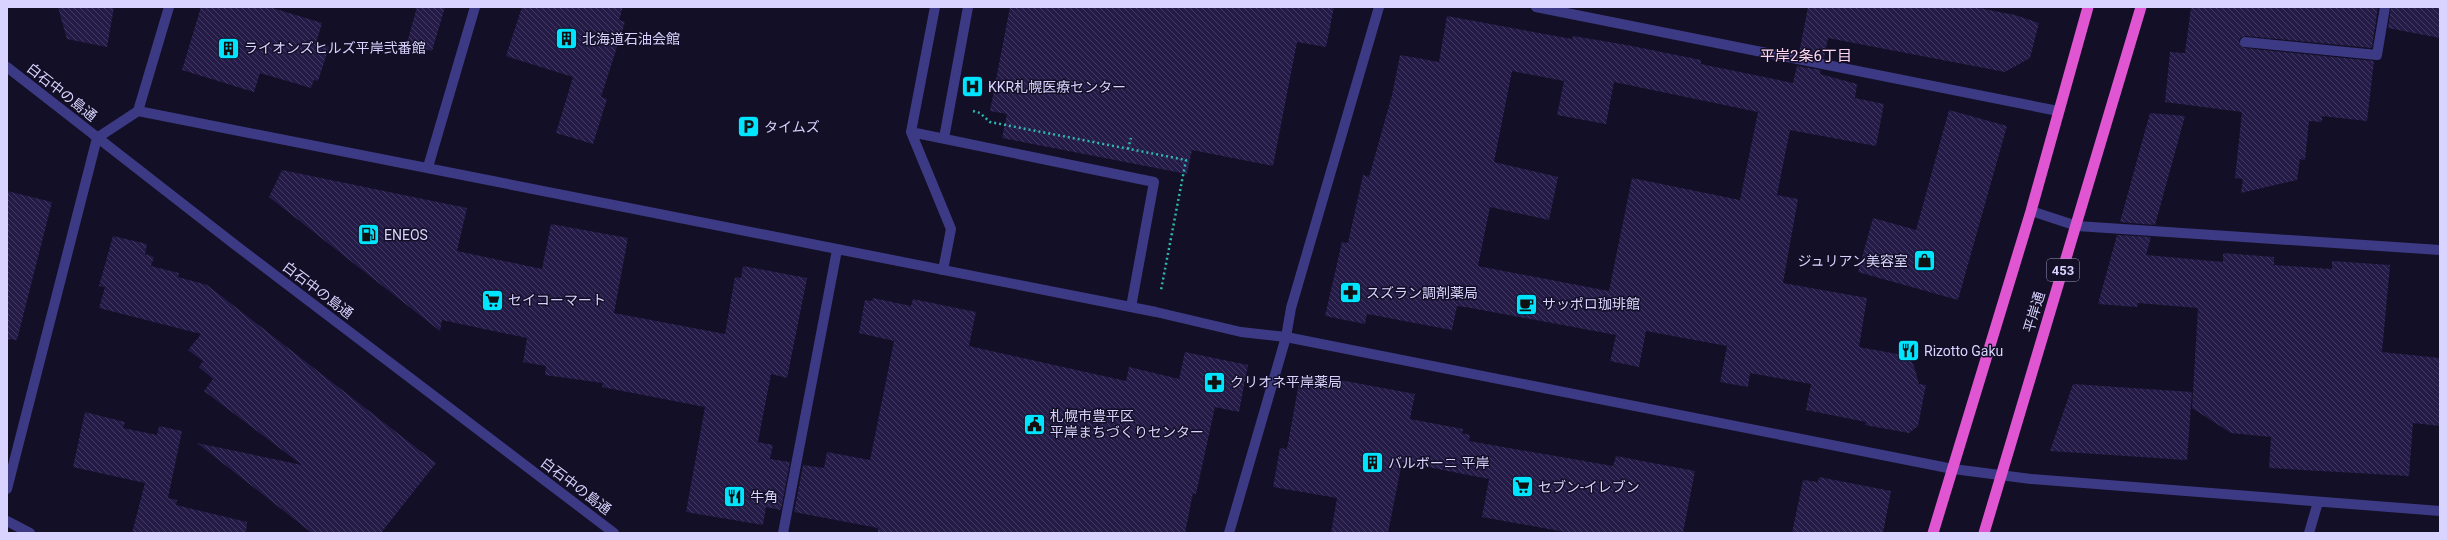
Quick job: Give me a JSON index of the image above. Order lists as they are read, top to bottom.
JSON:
{
  "streets": {
    "highway": ["453", "平岸通"],
    "street": ["白石中の島通"]
  },
  "districts": ["平岸2条6丁目"],
  "places": {
    "building": ["北海道石油会館", "ライオンズヒルズ平岸弐番館", "バルボーニ 平岸"],
    "hospital": ["KKR札幌医療センター"],
    "parking": ["タイムズ"],
    "fuel station": ["ENEOS"],
    "shop": ["ジュリアン美容室"],
    "pharmacy": ["スズラン調剤薬局", "クリオネ平岸薬局"],
    "supermarket": ["セイコーマート", "セブン-イレブン"],
    "cafe": ["サッポロ珈琲館"],
    "restaurant": ["Rizotto Gaku", "牛角"],
    "public building": ["札幌市豊平区 平岸まちづくりセンター"]
  }
}
